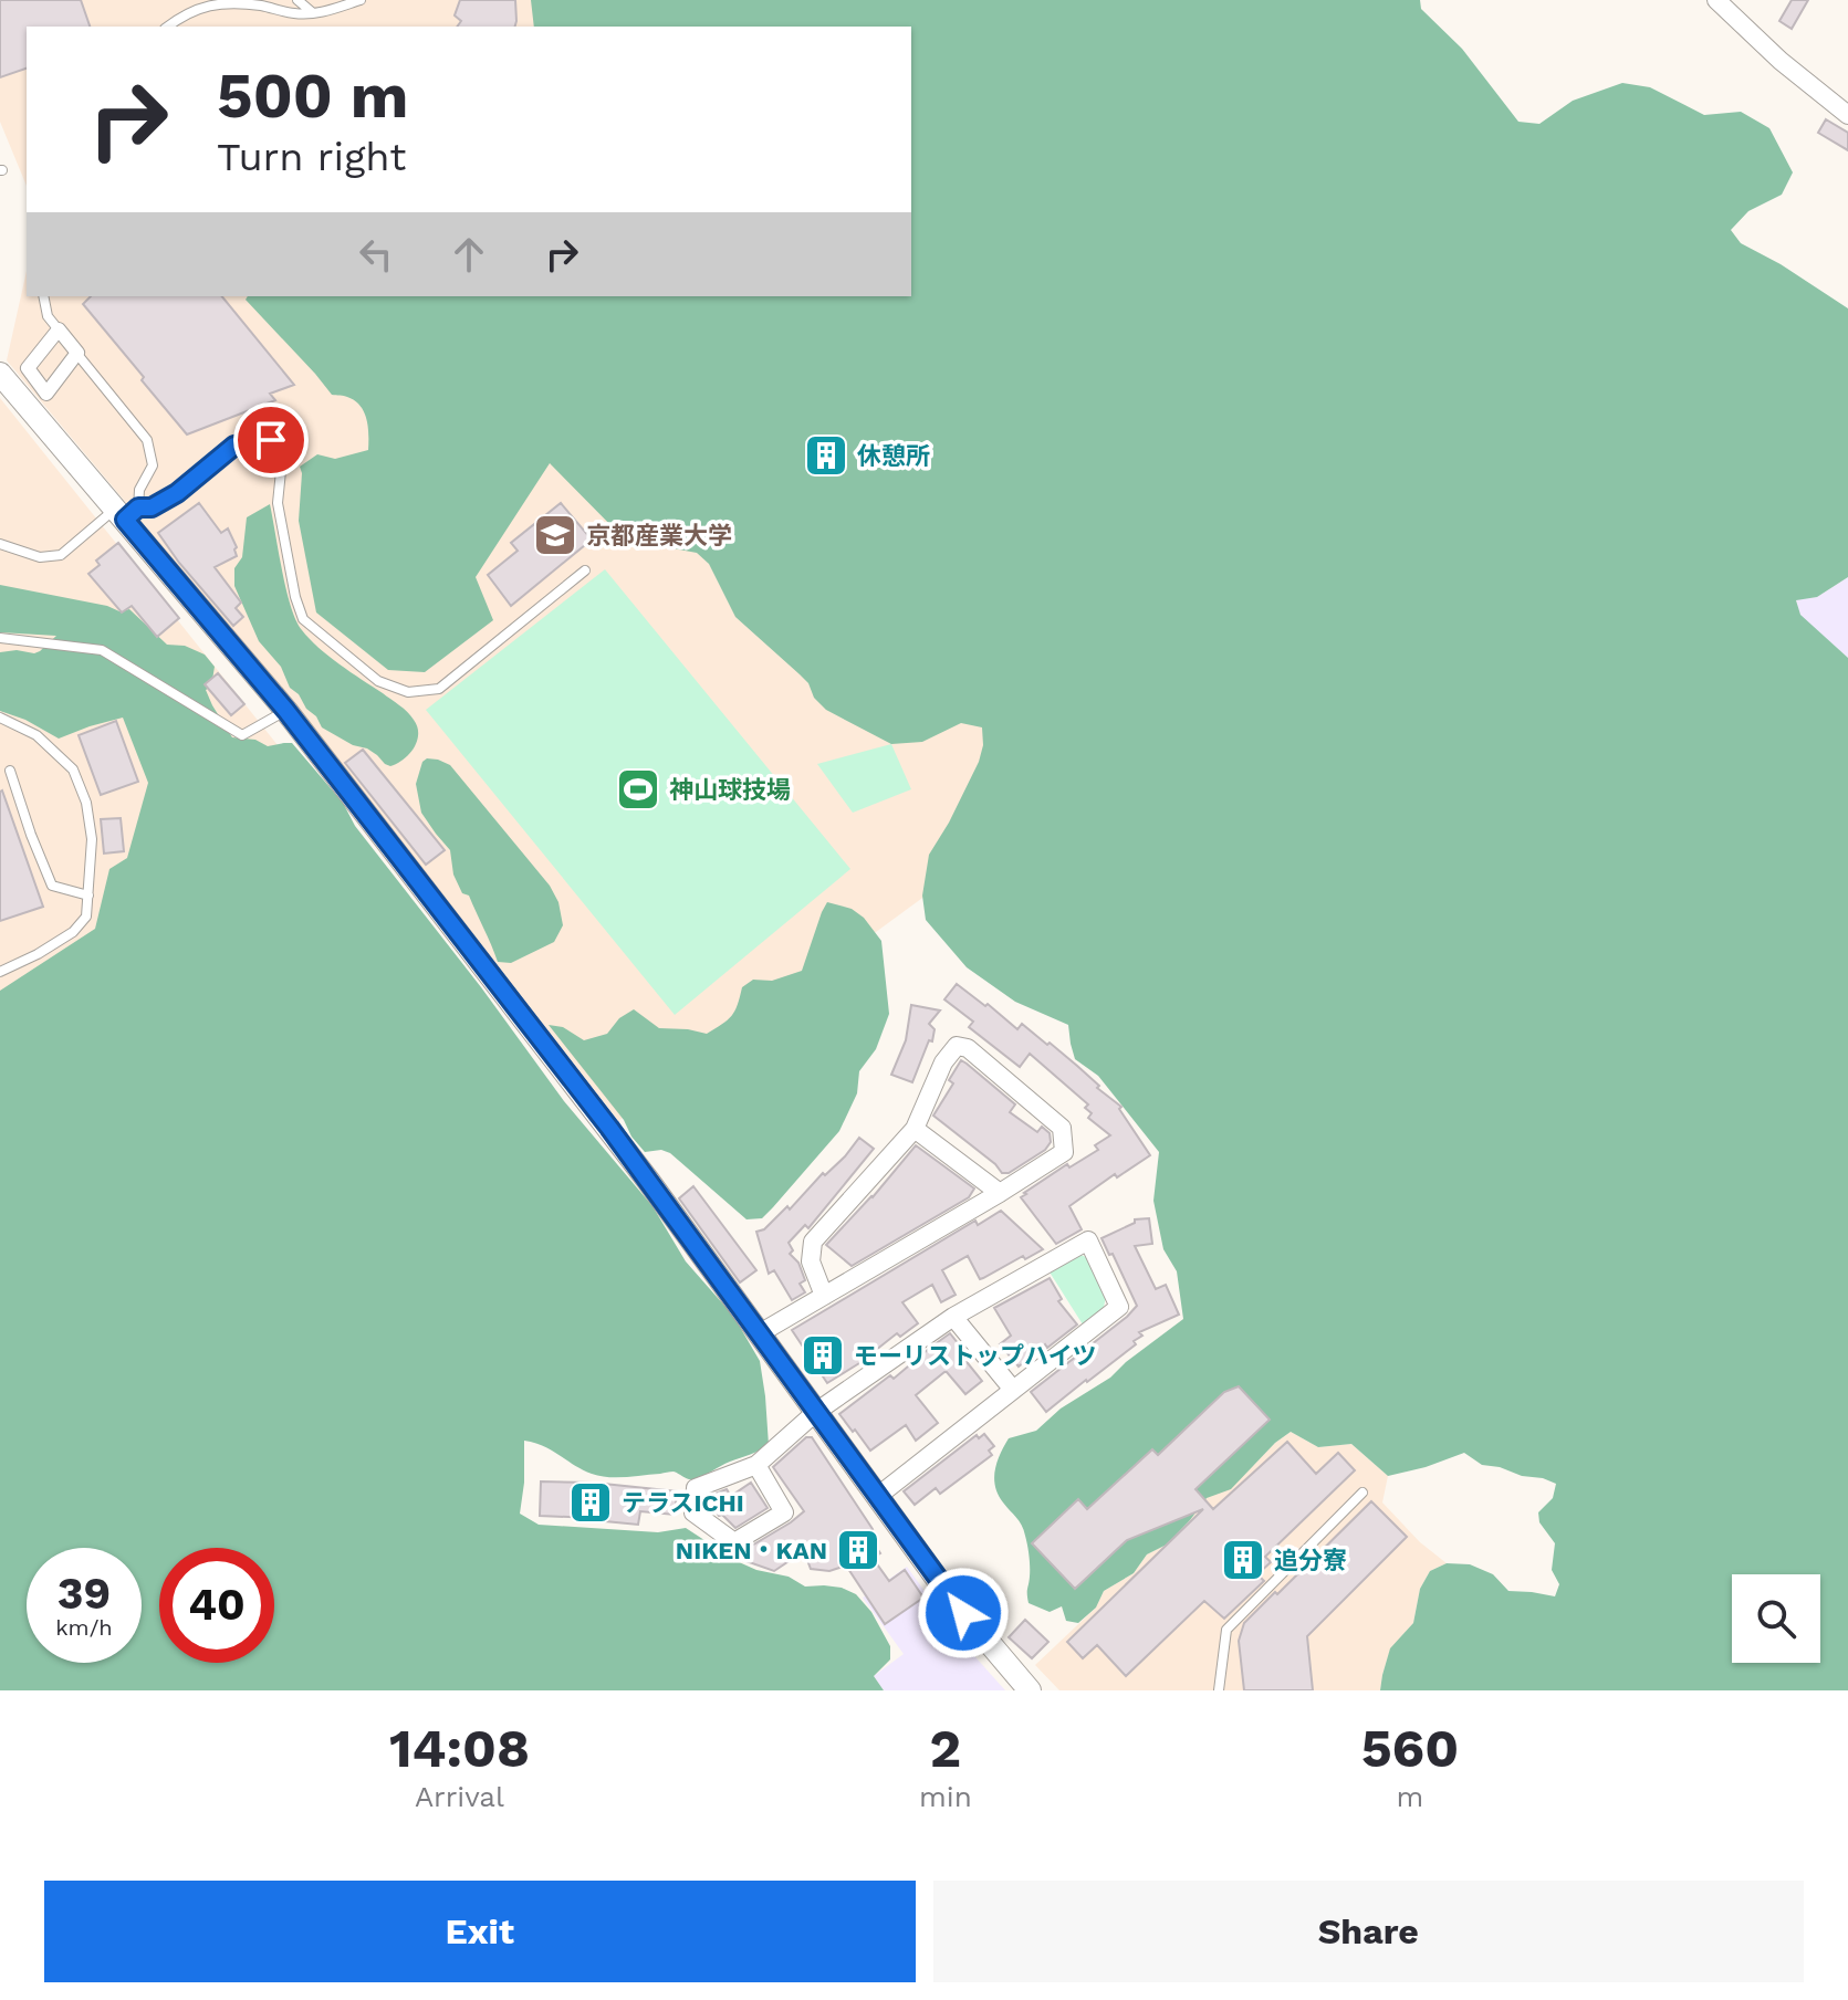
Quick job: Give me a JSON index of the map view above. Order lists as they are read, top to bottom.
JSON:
{
  "places": {
    "building": [
      "休憩所",
      "モーリストップハイツ",
      "テラスICHI",
      "NIKEN・KAN",
      "追分寮"
    ],
    "school or university": ["京都産業大学"],
    "sports": ["神山球技場"]
  },
  "page": {
    "turn": ["500 m", "Turn right"],
    "speed": "39 km/h",
    "limit": "40",
    "eta": [
      "14:08",
      "Arrival",
      "2",
      "min",
      "560",
      "m"
    ],
    "buttons": ["Exit", "Share"]
  }
}
